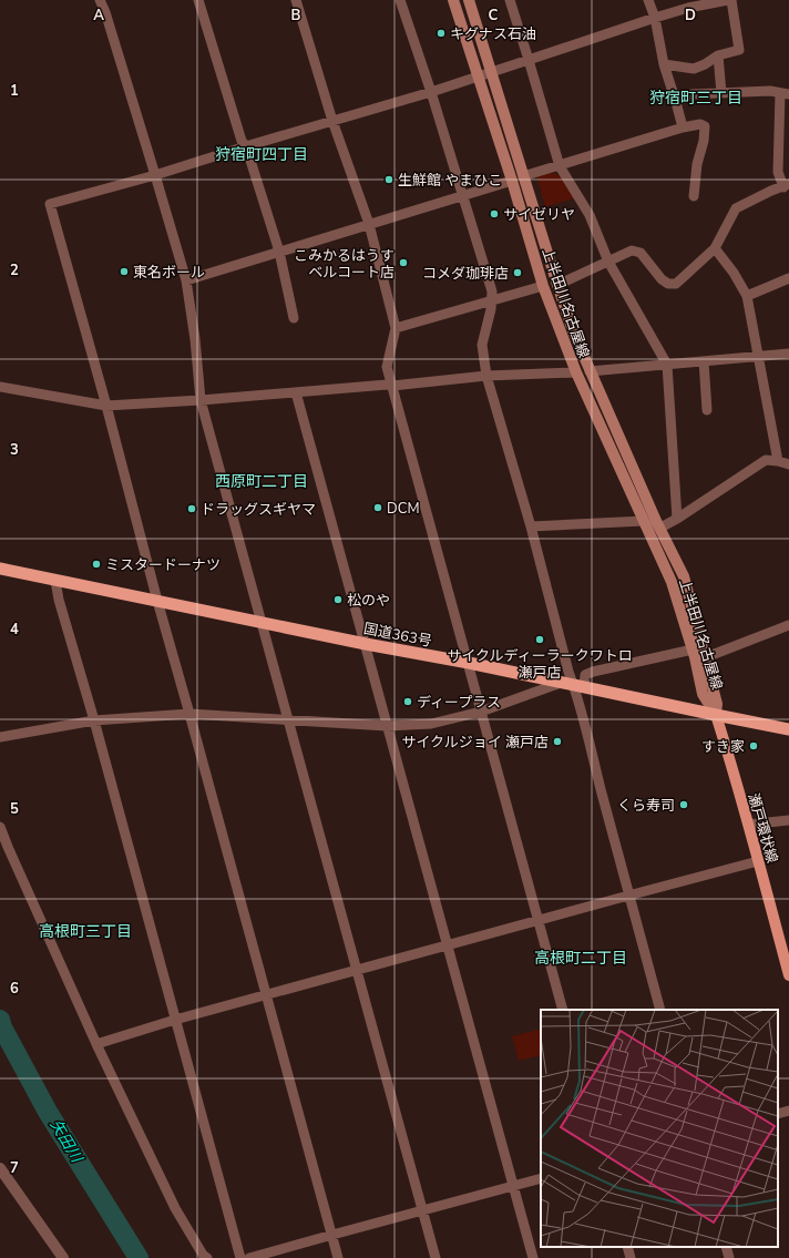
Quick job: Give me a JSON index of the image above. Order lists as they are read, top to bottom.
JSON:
{
  "streets": {
    "highway": ["国道363号"],
    "main road": ["上半田川名古屋線", "瀬戸環状線"]
  },
  "crossings": [
    ["上半田川名古屋線", "国道363号"],
    ["上半田川名古屋線", "瀬戸環状線"],
    ["国道363号", "瀬戸環状線"]
  ],
  "districts": [
    "狩宿町三丁目",
    "狩宿町四丁目",
    "西原町二丁目",
    "高根町三丁目",
    "高根町二丁目"
  ],
  "water": ["矢田川"],
  "places": [
    "キグナス石油",
    "生鮮館 やまひこ",
    "サイゼリヤ",
    "こみかるはうす ベルコート店",
    "東名ボール",
    "コメダ珈琲店",
    "DCM",
    "ドラッグスギヤマ",
    "ミスタードーナツ",
    "松のや",
    "サイクルディーラークワトロ 瀬戸店",
    "ディープラス",
    "サイクルジョイ 瀬戸店",
    "すき家",
    "くら寿司"
  ],
  "grid": {
    "columns": [
      "A",
      "B",
      "C",
      "D"
    ],
    "rows": [
      "1",
      "2",
      "3",
      "4",
      "5",
      "6",
      "7"
    ]
  }
}
